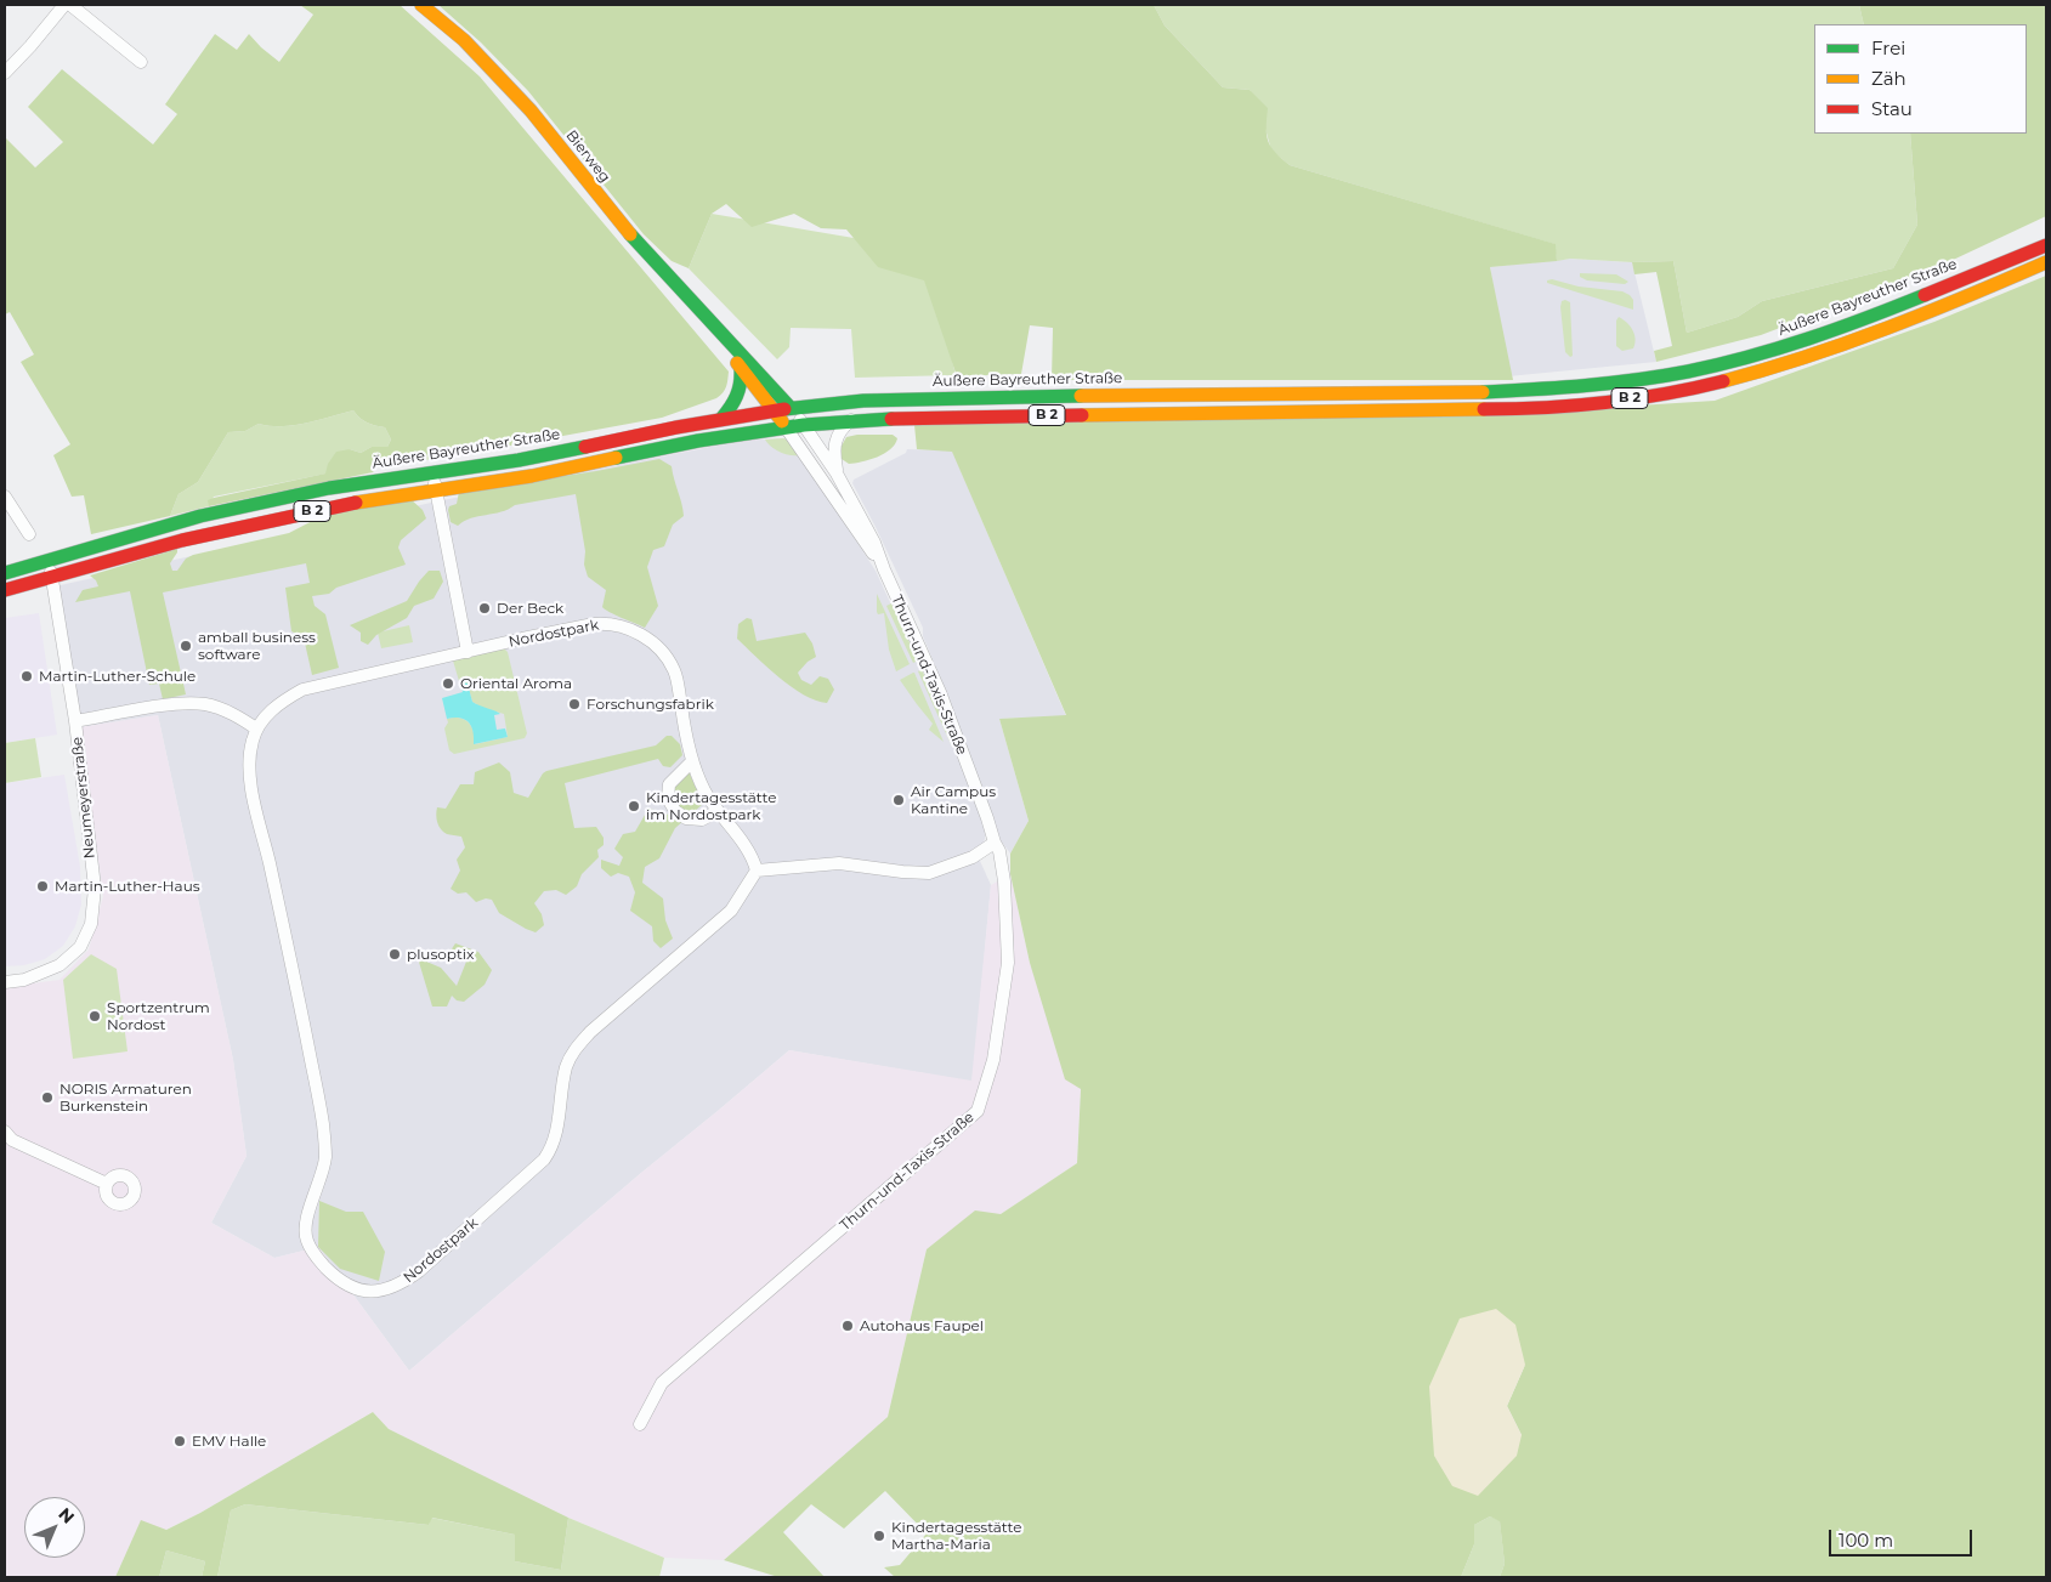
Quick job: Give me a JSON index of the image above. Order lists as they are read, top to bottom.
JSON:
{
  "streets": {
    "main road": ["Bierweg", "Äußere Bayreuther Straße", "B 2"],
    "street": ["Nordostpark", "Thurn-und-Taxis-Straße", "Neumeyerstraße"]
  },
  "crossings": [
    ["Bierweg", "Äußere Bayreuther Straße"],
    ["Bierweg", "B 2"],
    ["Bierweg", "Thurn-und-Taxis-Straße"],
    ["Äußere Bayreuther Straße", "Neumeyerstraße"],
    ["B 2", "Thurn-und-Taxis-Straße"],
    ["B 2", "Neumeyerstraße"]
  ],
  "places": [
    "Der Beck",
    "amball business software",
    "Martin-Luther-Schule",
    "Oriental Aroma",
    "Forschungsfabrik",
    "Air Campus Kantine",
    "Kindertagesstätte im Nordostpark",
    "Martin-Luther-Haus",
    "plusoptix",
    "Sportzentrum Nordost",
    "NORIS Armaturen Burkenstein",
    "Autohaus Faupel",
    "EMV Halle",
    "Kindertagesstätte Martha-Maria"
  ],
  "legend": ["Frei", "Zäh", "Stau"],
  "scale_bar": "100 m",
  "north": "top right"
}
